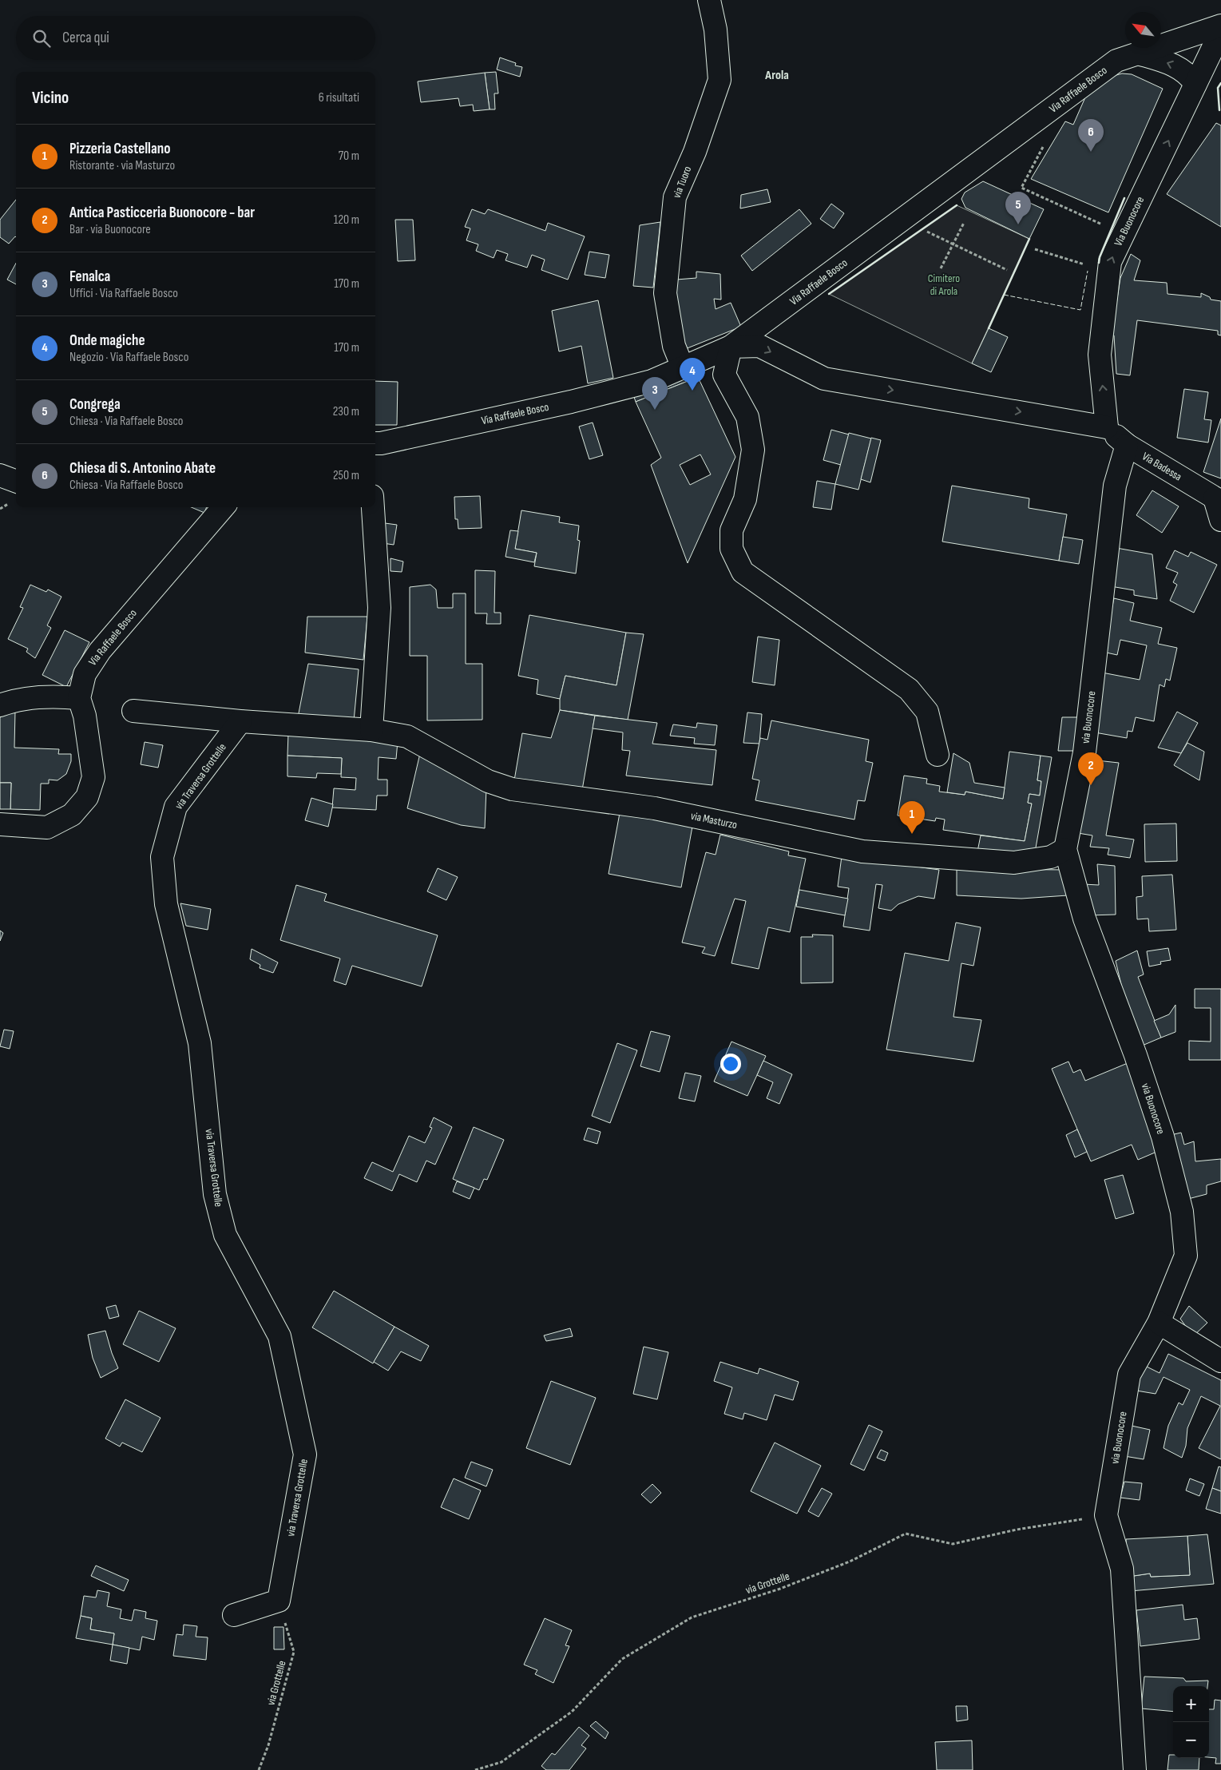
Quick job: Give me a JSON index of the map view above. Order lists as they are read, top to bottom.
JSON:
{
  "streets": {
    "street": [
      "Via Raffaele Bosco",
      "via Tuoro",
      "Via Buonocore",
      "Via Badessa",
      "via Buonocore",
      "via Traversa Grottelle",
      "via Masturzo"
    ],
    "path": ["via Grottelle"]
  },
  "crossings": [
    ["Via Raffaele Bosco", "via Tuoro"],
    ["Via Buonocore", "Via Badessa"],
    ["Via Badessa", "via Buonocore"],
    ["via Buonocore", "via Masturzo"],
    ["via Buonocore", "via Grottelle"],
    ["via Traversa Grottelle", "via Grottelle"]
  ],
  "one_way": ["Via Buonocore"],
  "districts": ["Arola"],
  "parks": ["Cimitero di Arola"],
  "north": "top left",
  "page": {
    "search": "Cerca qui",
    "heading": ["Vicino", "6 risultati"],
    "pins": [
      "6",
      "5",
      "4",
      "3",
      "2",
      "1"
    ],
    "list": [
      {
        "mark": "1",
        "name": "Pizzeria Castellano",
        "note": "Ristorante · via Masturzo",
        "value": "70 m"
      },
      {
        "mark": "2",
        "name": "Antica Pasticceria Buonocore - bar",
        "note": "Bar · via Buonocore",
        "value": "120 m"
      },
      {
        "mark": "3",
        "name": "Fenalca",
        "note": "Uffici · Via Raffaele Bosco",
        "value": "170 m"
      },
      {
        "mark": "4",
        "name": "Onde magiche",
        "note": "Negozio · Via Raffaele Bosco",
        "value": "170 m"
      },
      {
        "mark": "5",
        "name": "Congrega",
        "note": "Chiesa · Via Raffaele Bosco",
        "value": "230 m"
      },
      {
        "mark": "6",
        "name": "Chiesa di S. Antonino Abate",
        "note": "Chiesa · Via Raffaele Bosco",
        "value": "250 m"
      }
    ],
    "map_buttons": ["+", "−"]
  }
}
